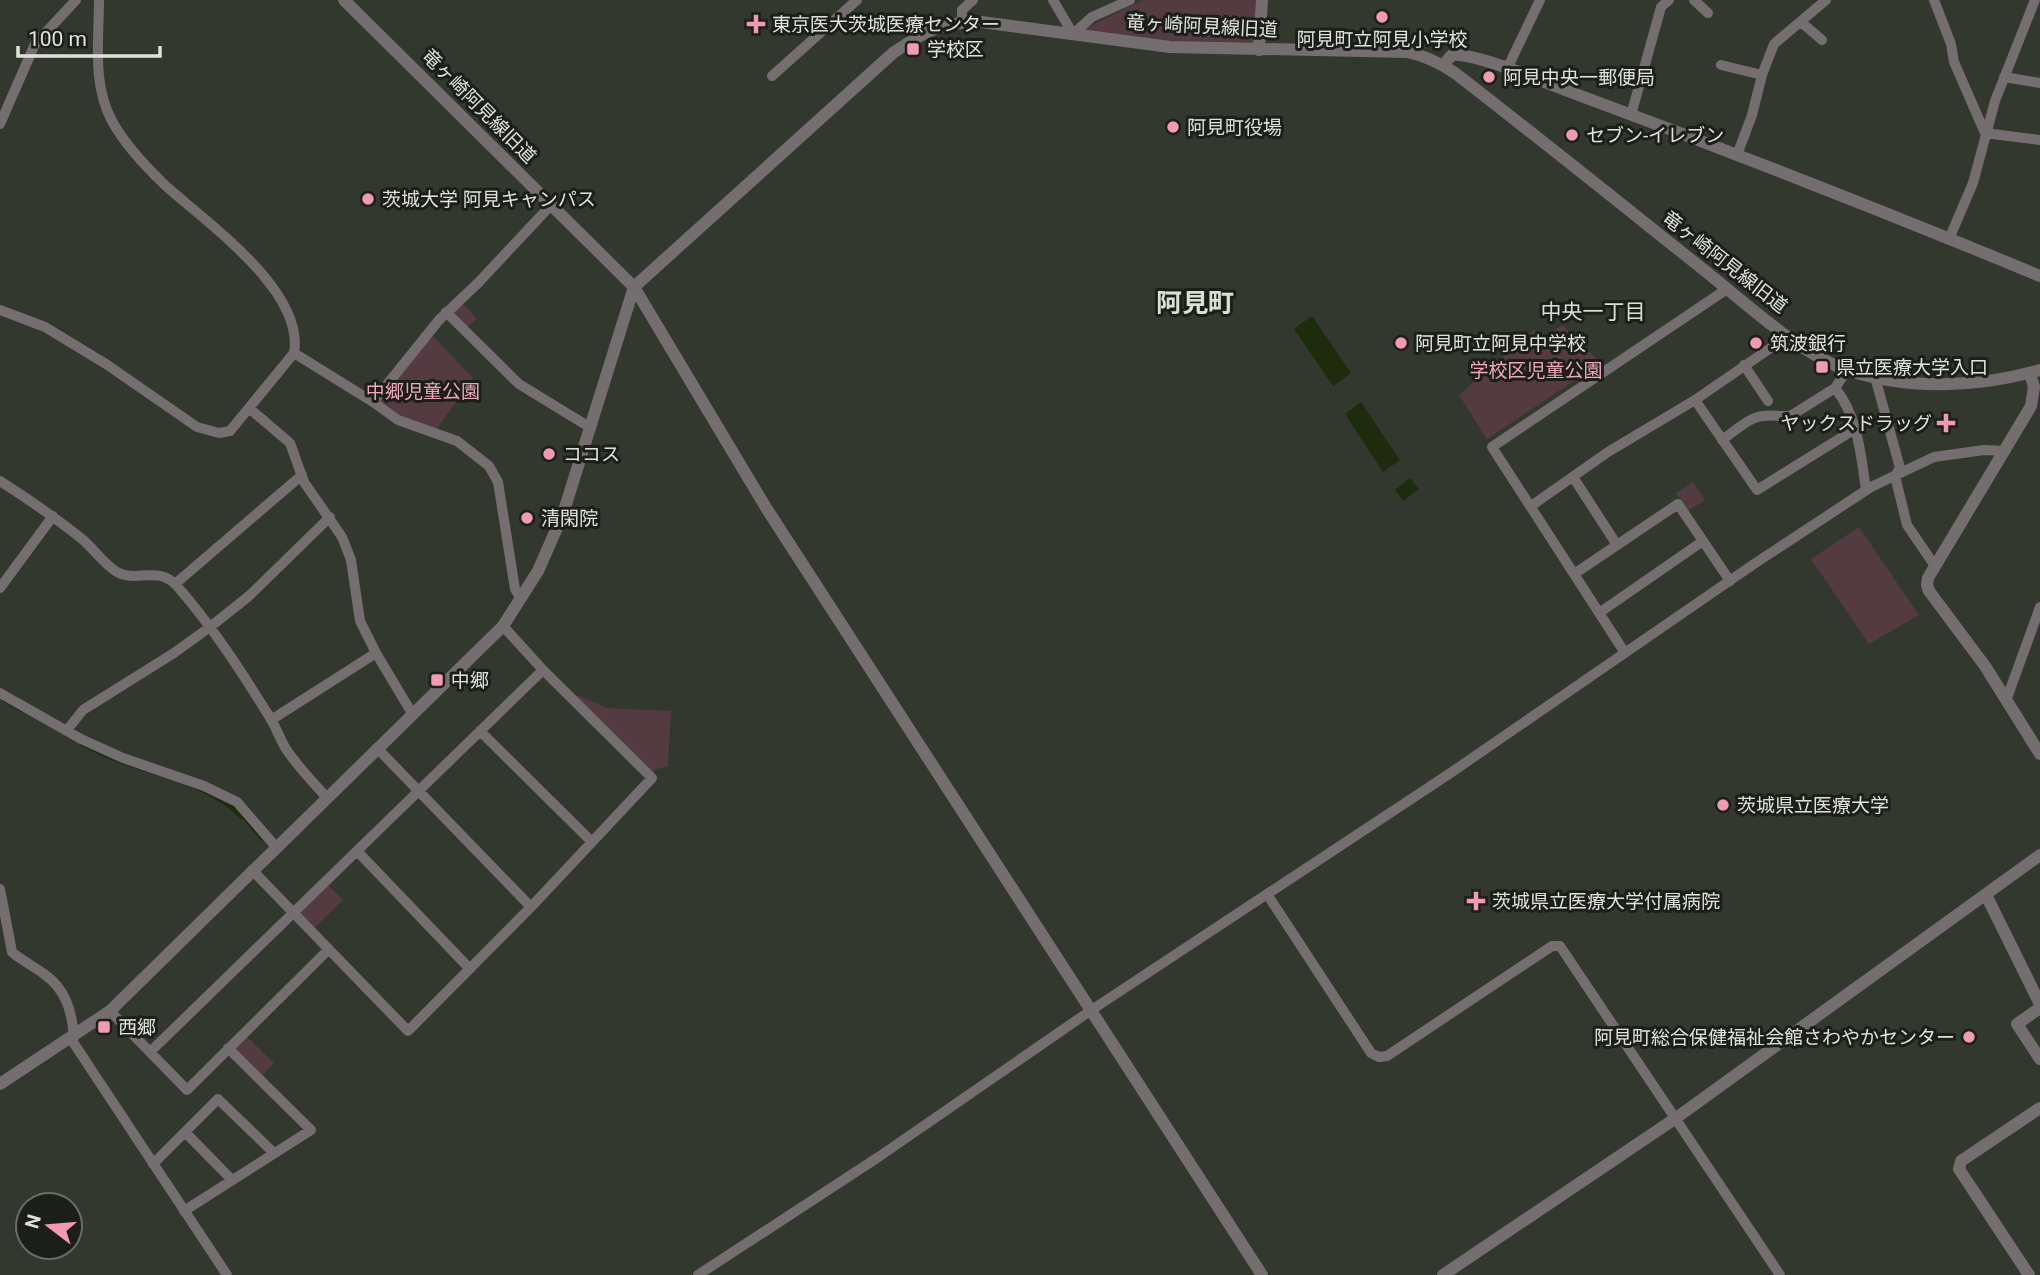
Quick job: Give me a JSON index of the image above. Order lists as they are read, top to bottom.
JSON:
{
  "streets": {
    "street": ["竜ヶ崎阿見線旧道"]
  },
  "districts": ["阿見町", "中央一丁目"],
  "parks": ["学校区児童公園", "中郷児童公園"],
  "places": {
    "other": [
      "阿見町立阿見小学校",
      "阿見中央一郵便局",
      "阿見町役場",
      "セブン-イレブン",
      "茨城大学 阿見キャンパス",
      "阿見町立阿見中学校",
      "筑波銀行",
      "ココス",
      "清閑院",
      "茨城県立医療大学",
      "阿見町総合保健福祉会館さわやかセンター"
    ],
    "health": ["東京医大茨城医療センター", "ヤックスドラッグ", "茨城県立医療大学付属病院"],
    "transit": [
      "学校区",
      "県立医療大学入口",
      "中郷",
      "西郷"
    ]
  },
  "scale_bar": "100 m",
  "north": "left"
}
